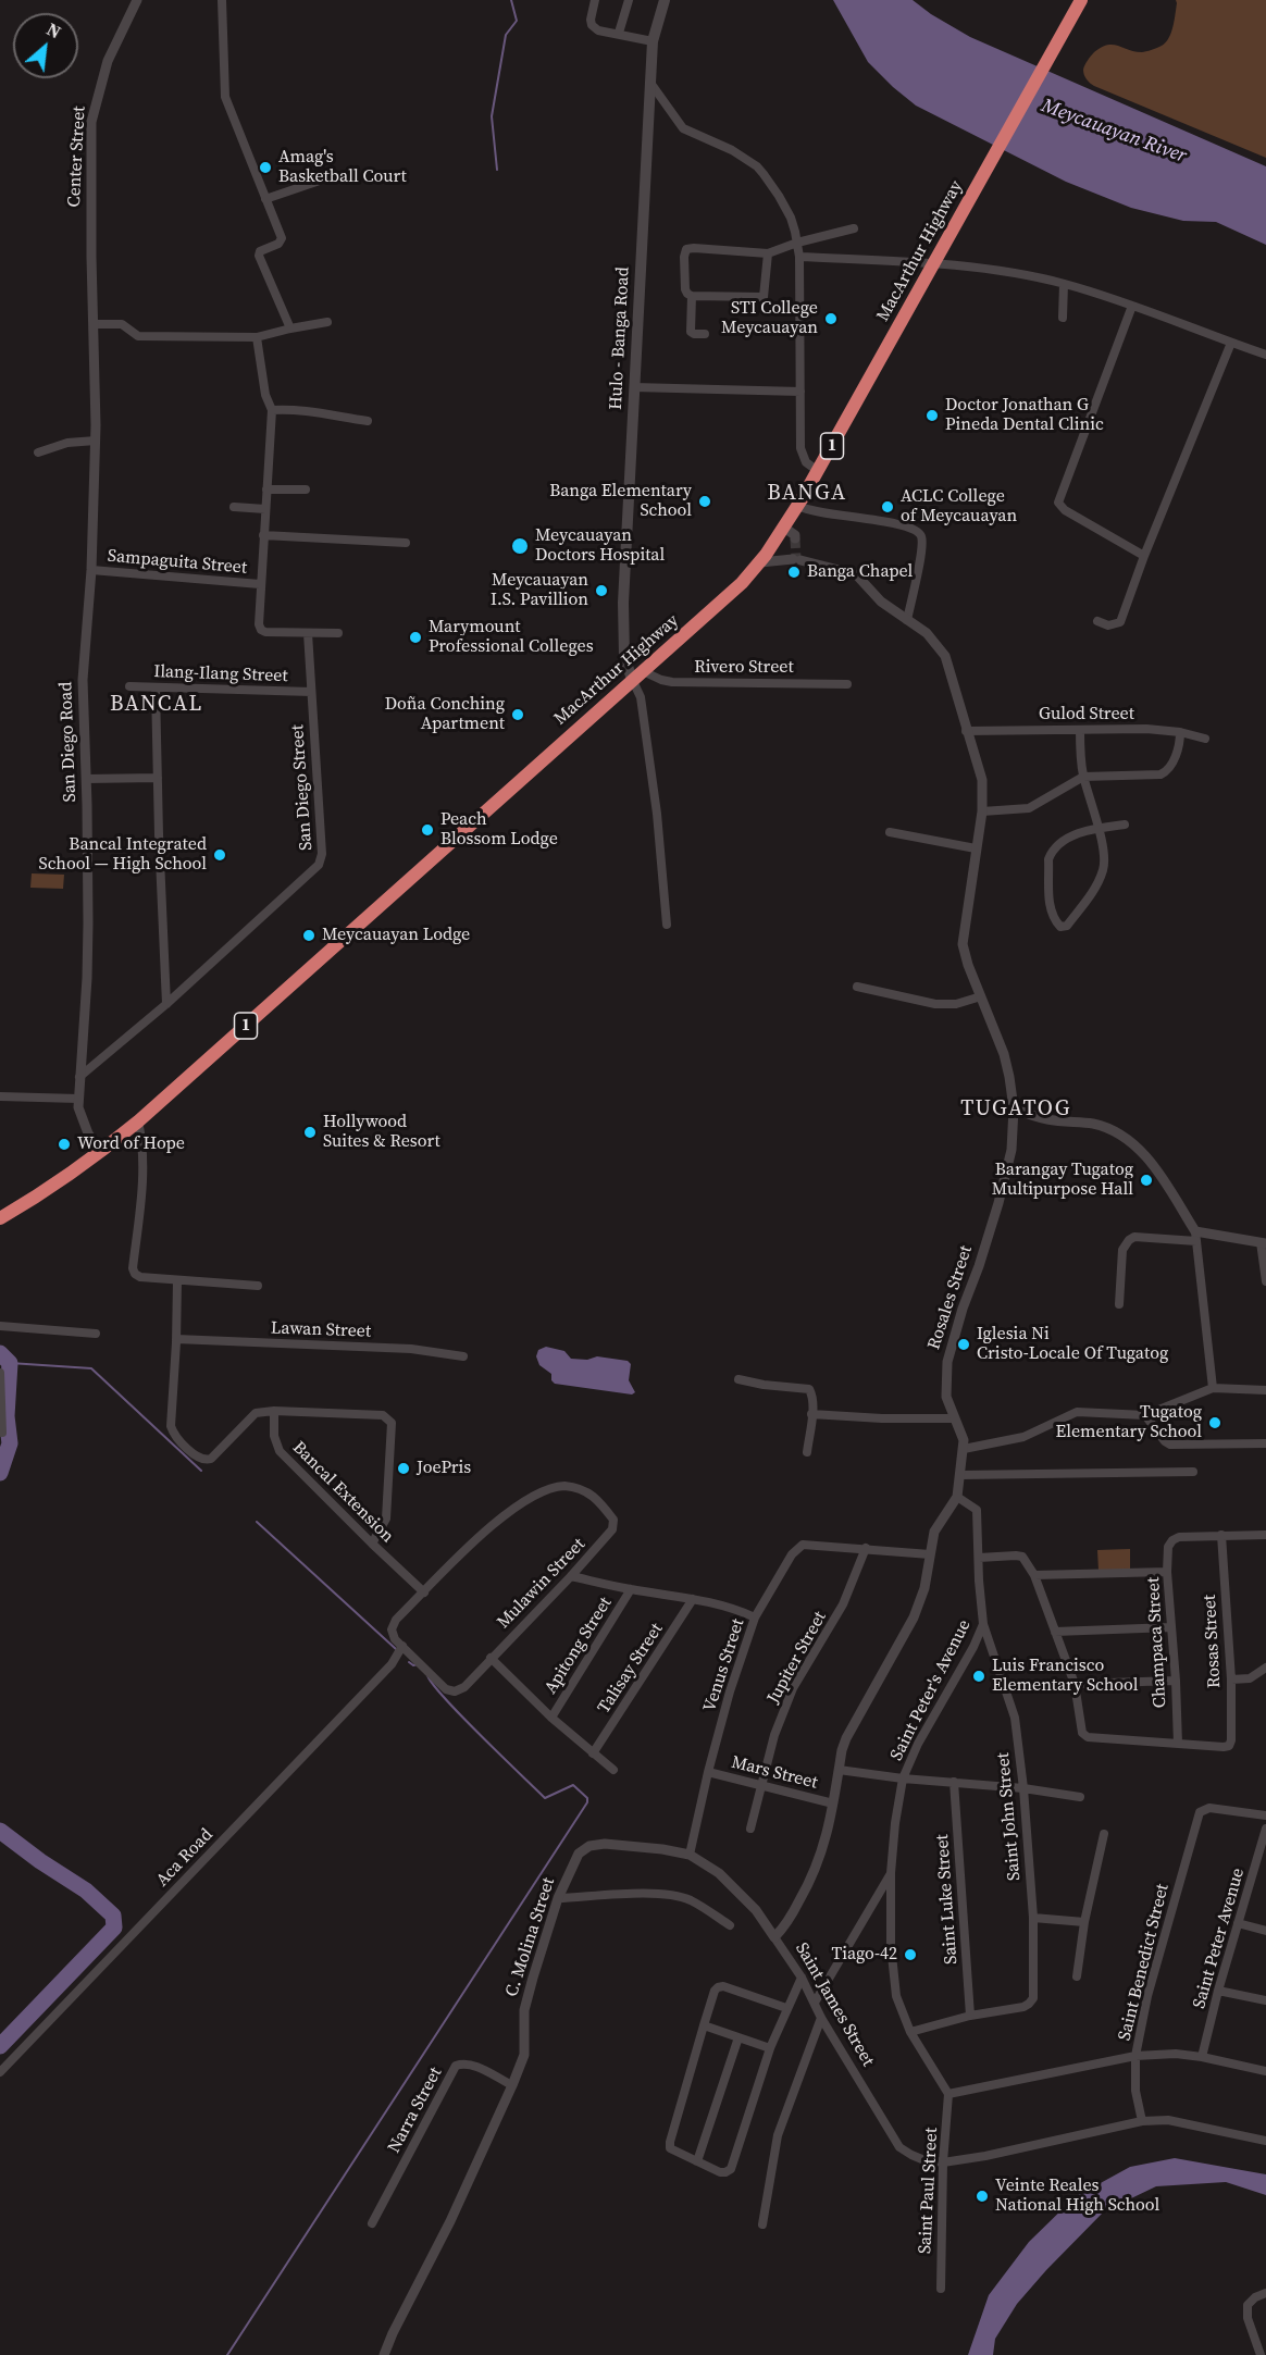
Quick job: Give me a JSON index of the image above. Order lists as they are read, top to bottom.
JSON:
{
  "streets": {
    "highway": ["MacArthur Highway", "1"],
    "main road": ["Hulo - Banga Road"],
    "street": [
      "Center Street",
      "Sampaguita Street",
      "Rivero Street",
      "Ilang-Ilang Street",
      "Gulod Street",
      "San Diego Road",
      "San Diego Street",
      "Rosales Street",
      "Lawan Street",
      "Bancal Extension",
      "Mulawin Street",
      "Rosas Street",
      "Champaca Street",
      "Apitong Street",
      "Jupiter Street",
      "Venus Street",
      "Talisay Street",
      "Saint Peter's Avenue",
      "Mars Street",
      "Saint John Street",
      "Aca Road",
      "Saint Luke Street",
      "C. Molina Street",
      "Saint Peter Avenue",
      "Saint Benedict Street",
      "Saint James Street",
      "Narra Street",
      "Saint Paul Street"
    ]
  },
  "crossings": [
    ["Center Street", "San Diego Road"],
    ["MacArthur Highway", "Hulo - Banga Road"],
    ["MacArthur Highway", "Rivero Street"],
    ["MacArthur Highway", "San Diego Road"],
    ["MacArthur Highway", "Rosales Street"],
    ["Hulo - Banga Road", "Rivero Street"],
    ["Sampaguita Street", "San Diego Road"],
    ["Ilang-Ilang Street", "San Diego Street"],
    ["Gulod Street", "Rosales Street"],
    ["San Diego Road", "San Diego Street"],
    ["Rosales Street", "Saint Peter's Avenue"],
    ["Rosales Street", "Saint James Street"],
    ["Bancal Extension", "Mulawin Street"],
    ["Rosas Street", "Champaca Street"],
    ["Jupiter Street", "Venus Street"],
    ["Jupiter Street", "Mars Street"],
    ["Venus Street", "Mars Street"],
    ["Venus Street", "C. Molina Street"],
    ["Venus Street", "Saint James Street"],
    ["Saint Peter's Avenue", "Saint John Street"],
    ["Saint Peter's Avenue", "Saint James Street"],
    ["Saint Peter's Avenue", "Saint Paul Street"],
    ["Mars Street", "Saint James Street"],
    ["Saint John Street", "Saint Luke Street"],
    ["C. Molina Street", "Saint James Street"],
    ["C. Molina Street", "Narra Street"],
    ["Saint Benedict Street", "Saint James Street"],
    ["Saint James Street", "Saint Paul Street"]
  ],
  "districts": ["BANGA", "BANCAL", "TUGATOG"],
  "water": ["Meycauayan River"],
  "places": [
    "Amag's Basketball Court",
    "STI College Meycauayan",
    "Doctor Jonathan G Pineda Dental Clinic",
    "Banga Elementary School",
    "ACLC College of Meycauayan",
    "Meycauayan Doctors Hospital",
    "Banga Chapel",
    "Meycauayan I.S. Pavillion",
    "Marymount Professional Colleges",
    "Doña Conching Apartment",
    "Peach Blossom Lodge",
    "Bancal Integrated School — High School",
    "Meycauayan Lodge",
    "Hollywood Suites & Resort",
    "Word of Hope",
    "Barangay Tugatog Multipurpose Hall",
    "Iglesia Ni Cristo-Locale Of Tugatog",
    "Tugatog Elementary School",
    "JoePris",
    "Luis Francisco Elementary School",
    "Tiago-42",
    "Veinte Reales National High School"
  ],
  "north": "top right"
}
